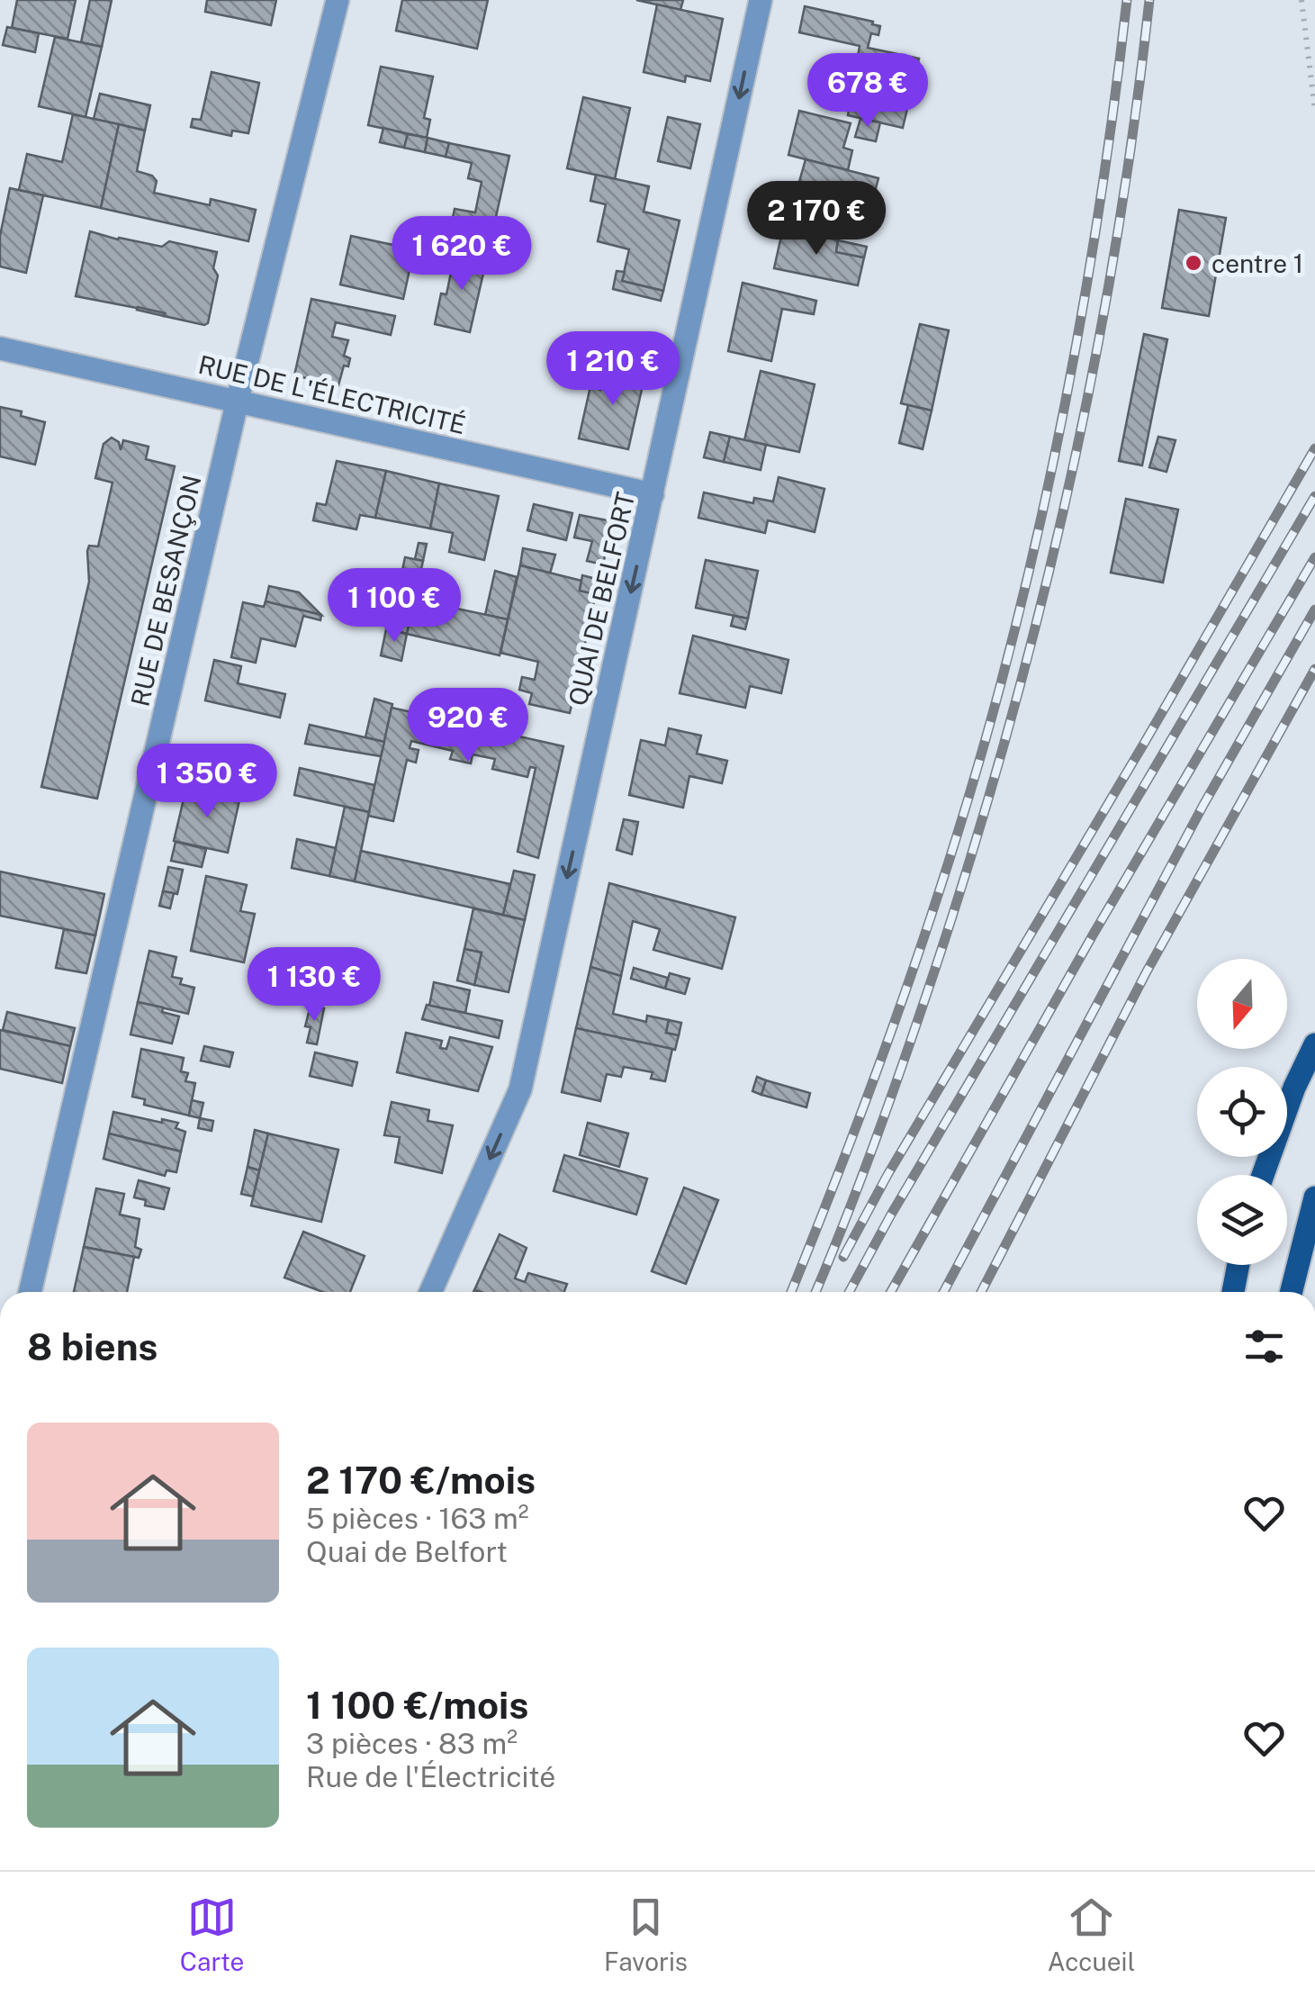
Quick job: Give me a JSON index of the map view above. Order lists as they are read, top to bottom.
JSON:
{
  "streets": {
    "street": ["RUE DE L'ÉLECTRICITÉ", "RUE DE BESANÇON", "QUAI DE BELFORT"]
  },
  "crossings": [
    ["RUE DE L'ÉLECTRICITÉ", "RUE DE BESANÇON"],
    ["RUE DE L'ÉLECTRICITÉ", "QUAI DE BELFORT"]
  ],
  "one_way": ["QUAI DE BELFORT"],
  "places": ["centre 1"],
  "north": "bottom",
  "page": {
    "price": [
      "678 €",
      "2 170 €",
      "1 620 €",
      "1 210 €",
      "1 100 €",
      "920 €",
      "1 350 €",
      "1 130 €"
    ],
    "heading": "8 biens",
    "list": [
      {
        "name": "2 170 €/mois",
        "note": "5 pièces · 163 m² · Quai de Belfort"
      },
      {
        "name": "1 100 €/mois",
        "note": "3 pièces · 83 m² · Rue de l'Électricité"
      }
    ],
    "tabs": ["Carte", "Favoris", "Accueil"]
  }
}
